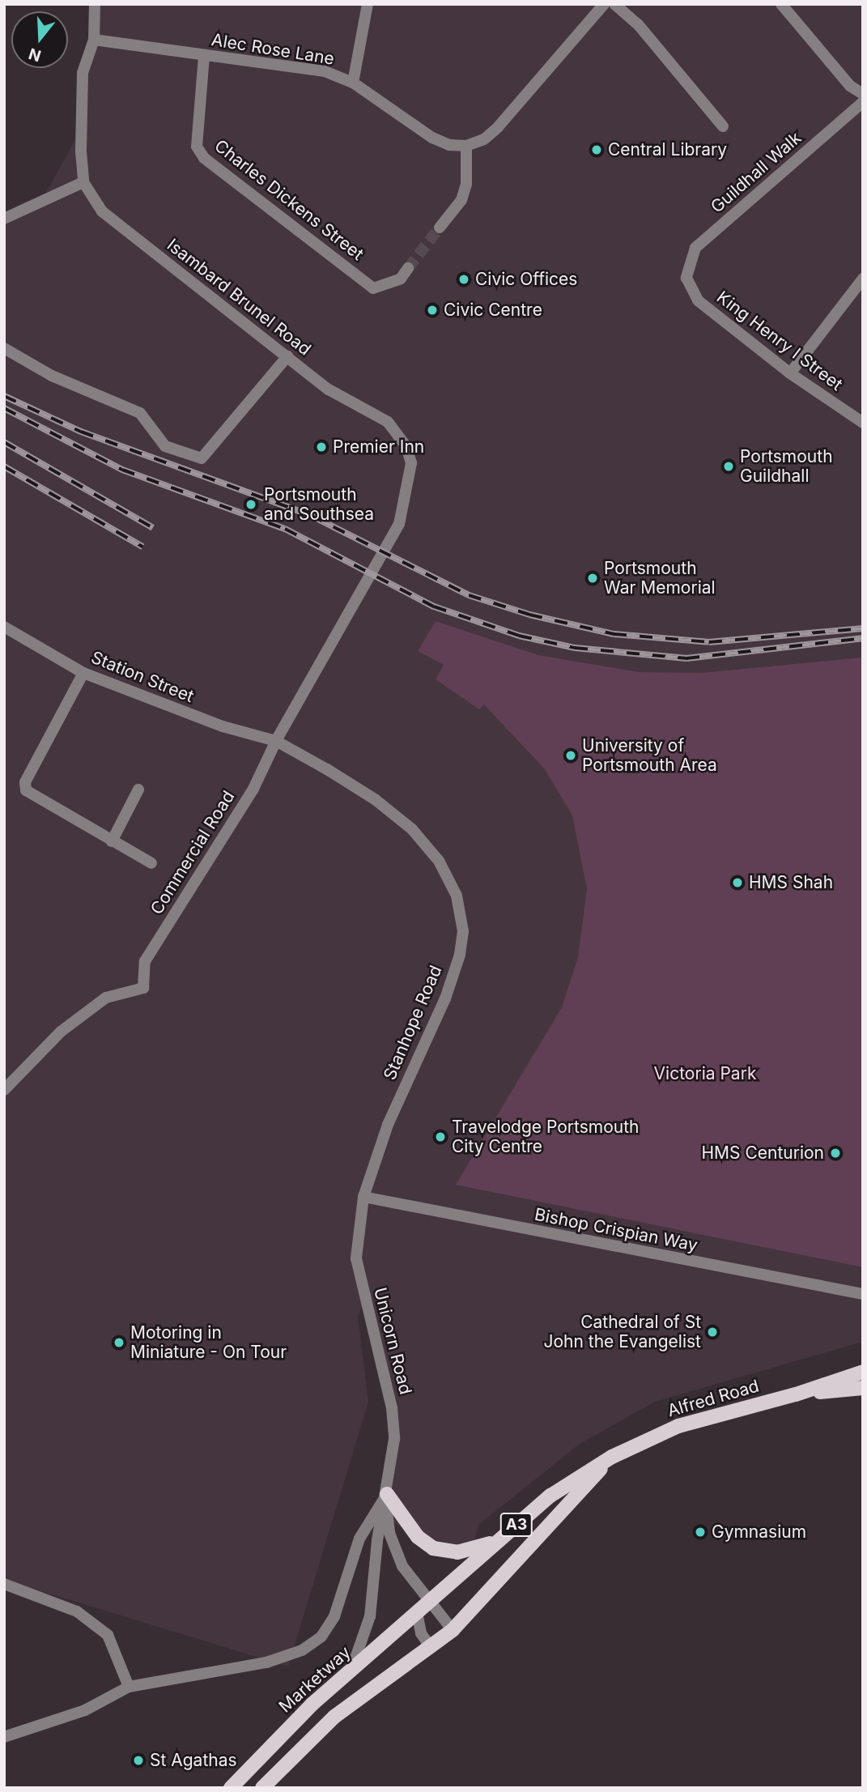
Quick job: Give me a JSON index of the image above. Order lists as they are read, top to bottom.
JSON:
{
  "streets": {
    "main road": ["Alfred Road", "A3", "Marketway"],
    "street": [
      "Alec Rose Lane",
      "Guildhall Walk",
      "Charles Dickens Street",
      "Isambard Brunel Road",
      "King Henry I Street",
      "Station Street",
      "Commercial Road",
      "Stanhope Road",
      "Bishop Crispian Way",
      "Unicorn Road"
    ]
  },
  "crossings": [
    ["Alec Rose Lane", "Charles Dickens Street"],
    ["Guildhall Walk", "King Henry I Street"],
    ["Isambard Brunel Road", "Commercial Road"],
    ["Station Street", "Commercial Road"],
    ["Station Street", "Stanhope Road"],
    ["Commercial Road", "Stanhope Road"],
    ["Stanhope Road", "Bishop Crispian Way"],
    ["Stanhope Road", "Unicorn Road"],
    ["Bishop Crispian Way", "Unicorn Road"],
    ["Unicorn Road", "Alfred Road"],
    ["Unicorn Road", "A3"],
    ["Unicorn Road", "Marketway"],
    ["Alfred Road", "A3"],
    ["Alfred Road", "Marketway"]
  ],
  "parks": ["Victoria Park"],
  "places": [
    "Central Library",
    "Civic Offices",
    "Civic Centre",
    "Premier Inn",
    "Portsmouth Guildhall",
    "Portsmouth and Southsea",
    "Portsmouth War Memorial",
    "University of Portsmouth Area",
    "HMS Shah",
    "Travelodge Portsmouth City Centre",
    "HMS Centurion",
    "Cathedral of St John the Evangelist",
    "Motoring in Miniature - On Tour",
    "Gymnasium",
    "St Agathas"
  ],
  "north": "bottom"
}
